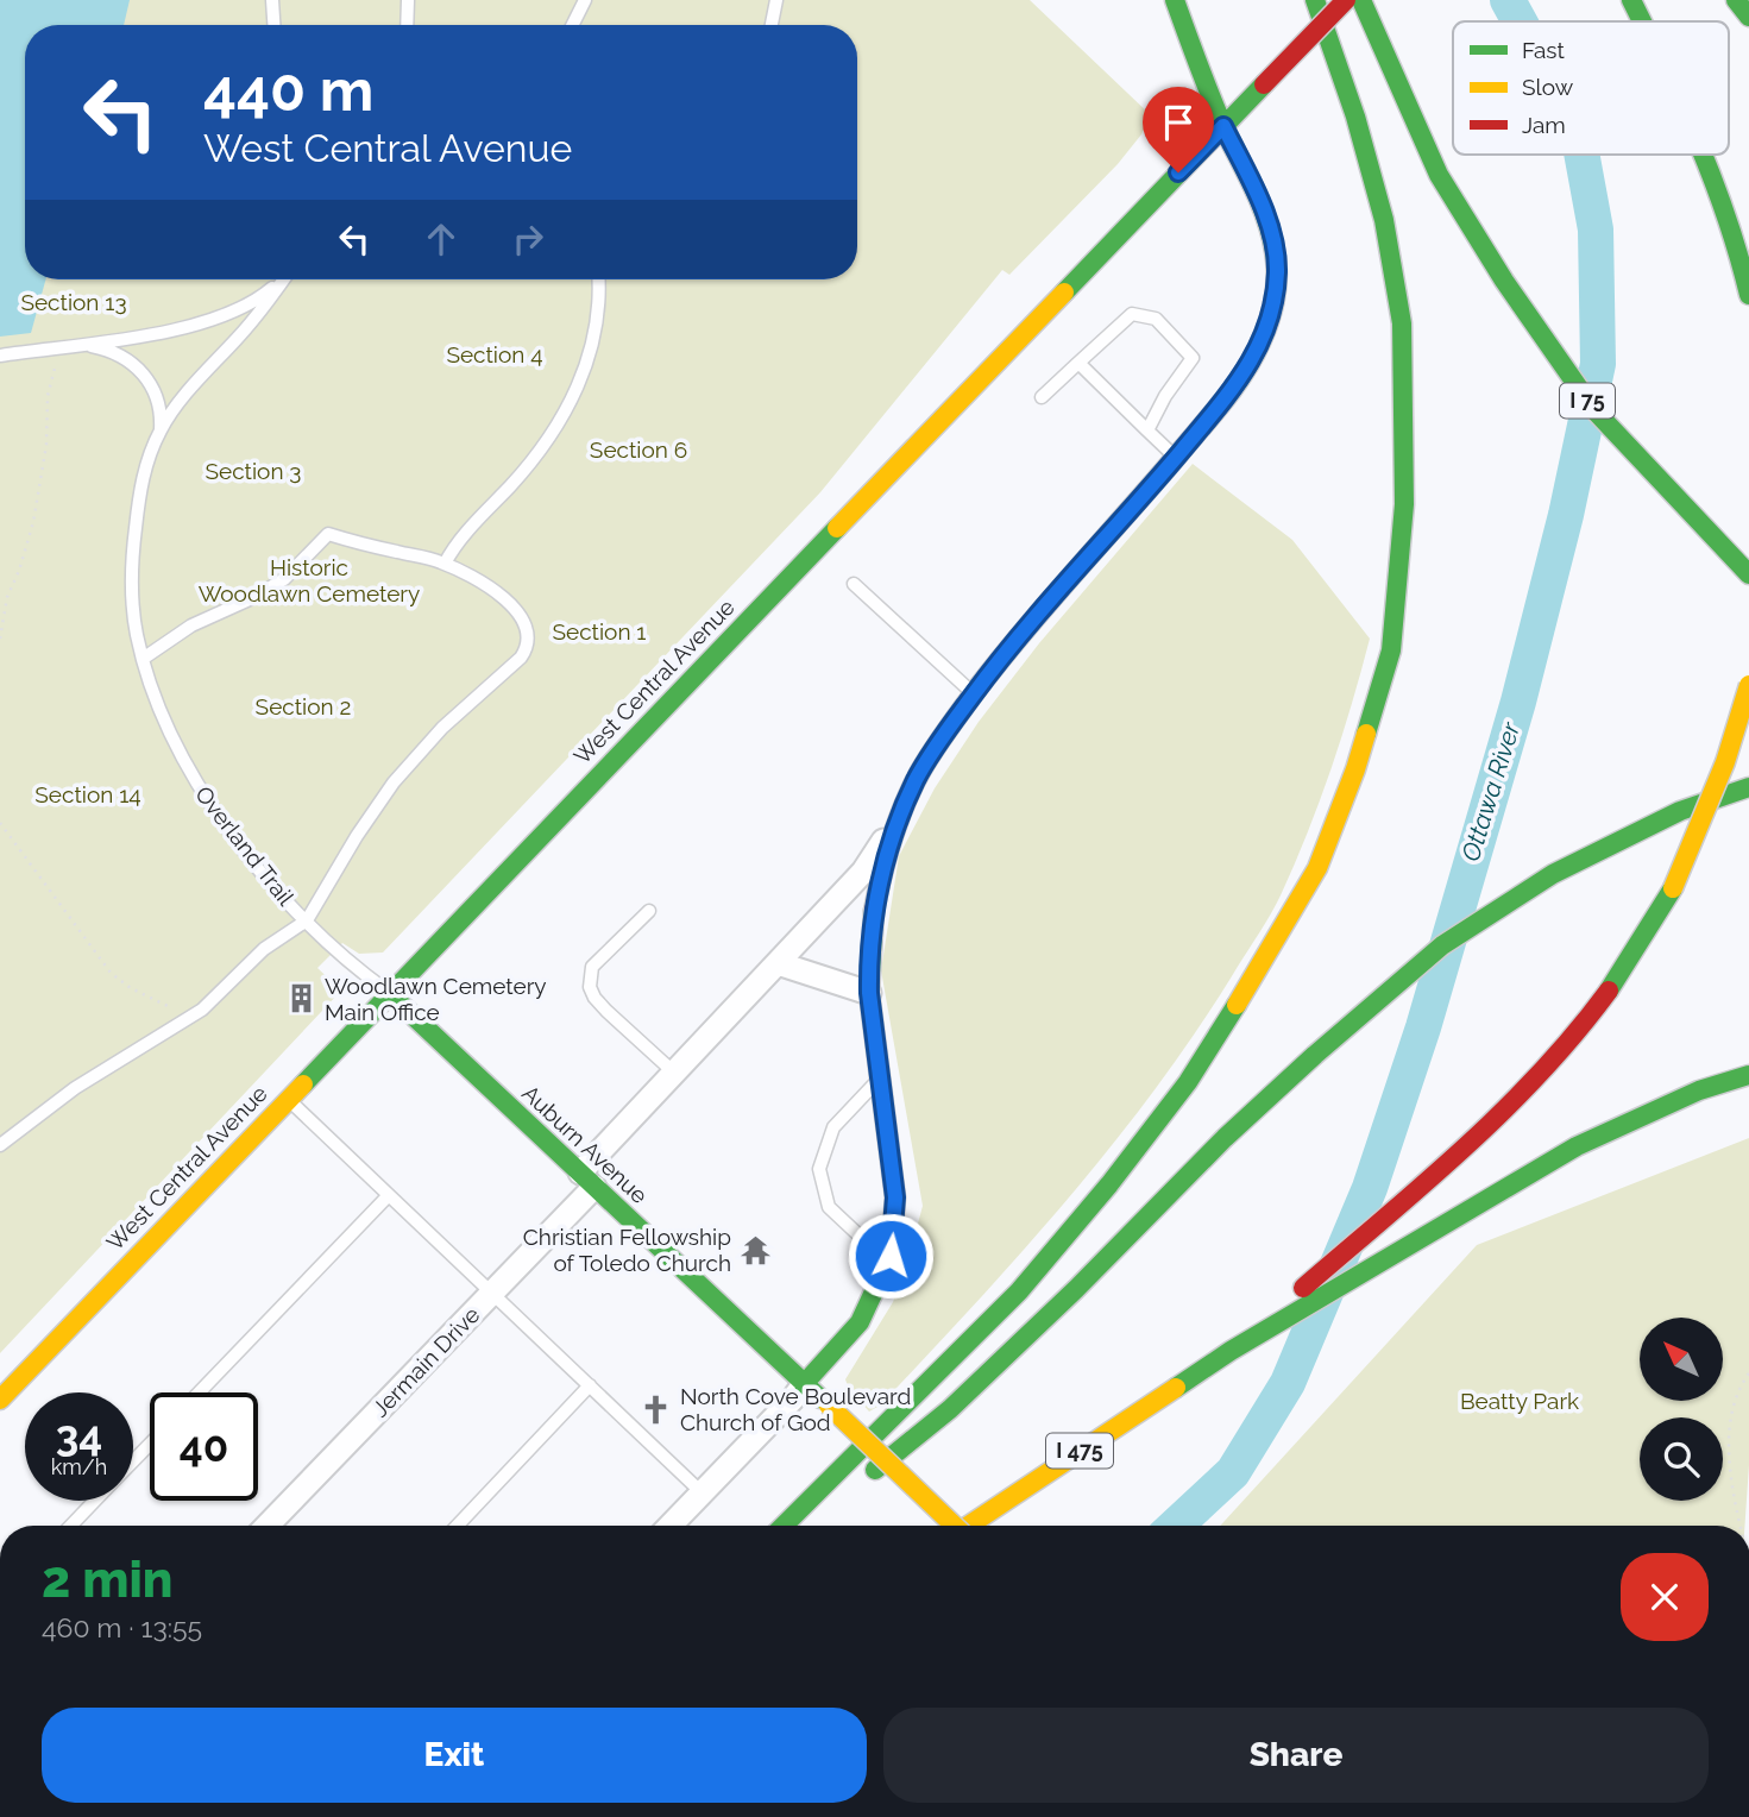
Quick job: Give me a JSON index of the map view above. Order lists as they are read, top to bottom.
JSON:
{
  "streets": {
    "main road": [
      "I 75",
      "West Central Avenue",
      "Auburn Avenue",
      "I 475"
    ],
    "street": ["Jermain Drive"],
    "lane": ["Overland Trail"]
  },
  "crossings": [
    ["West Central Avenue", "Overland Trail"],
    ["West Central Avenue", "Auburn Avenue"],
    ["Overland Trail", "Auburn Avenue"],
    ["Auburn Avenue", "Jermain Drive"]
  ],
  "water": ["Ottawa River"],
  "parks": [
    "Section 13",
    "Section 4",
    "Section 6",
    "Section 3",
    "Historic Woodlawn Cemetery",
    "Section 1",
    "Section 2",
    "Section 14",
    "Beatty Park"
  ],
  "places": {
    "building": ["Woodlawn Cemetery Main Office"],
    "temple": ["Christian Fellowship of Toledo Church"],
    "church": ["North Cove Boulevard Church of God"]
  },
  "legend": ["Fast", "Slow", "Jam"],
  "north": "top left",
  "page": {
    "turn": ["440 m", "West Central Avenue"],
    "speed": "34 km/h",
    "limit": "40",
    "heading": ["2 min", "460 m · 13:55"],
    "buttons": ["Exit", "Share"]
  }
}
